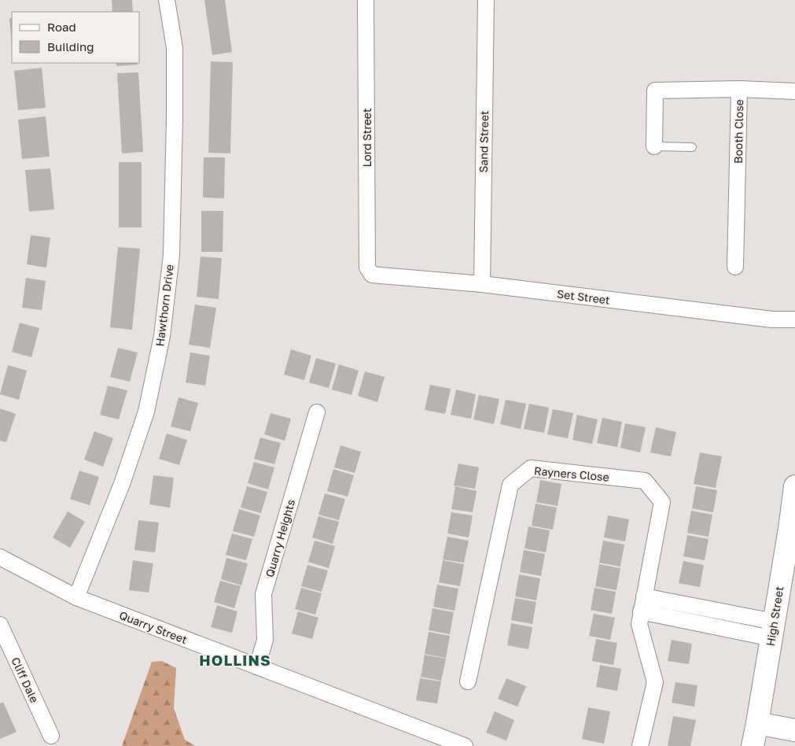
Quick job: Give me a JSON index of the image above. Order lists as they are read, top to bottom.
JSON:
{
  "streets": {
    "main road": ["High Street"],
    "street": [
      "Booth Close",
      "Lord Street",
      "Sand Street",
      "Set Street",
      "Hawthorn Drive",
      "Rayners Close",
      "Quarry Heights",
      "Quarry Street",
      "Cliff Dale"
    ]
  },
  "crossings": [
    ["Lord Street", "Set Street"],
    ["Sand Street", "Set Street"],
    ["Hawthorn Drive", "Quarry Street"],
    ["Quarry Heights", "Quarry Street"]
  ],
  "districts": ["HOLLINS"],
  "legend": ["Road", "Building"]
}
